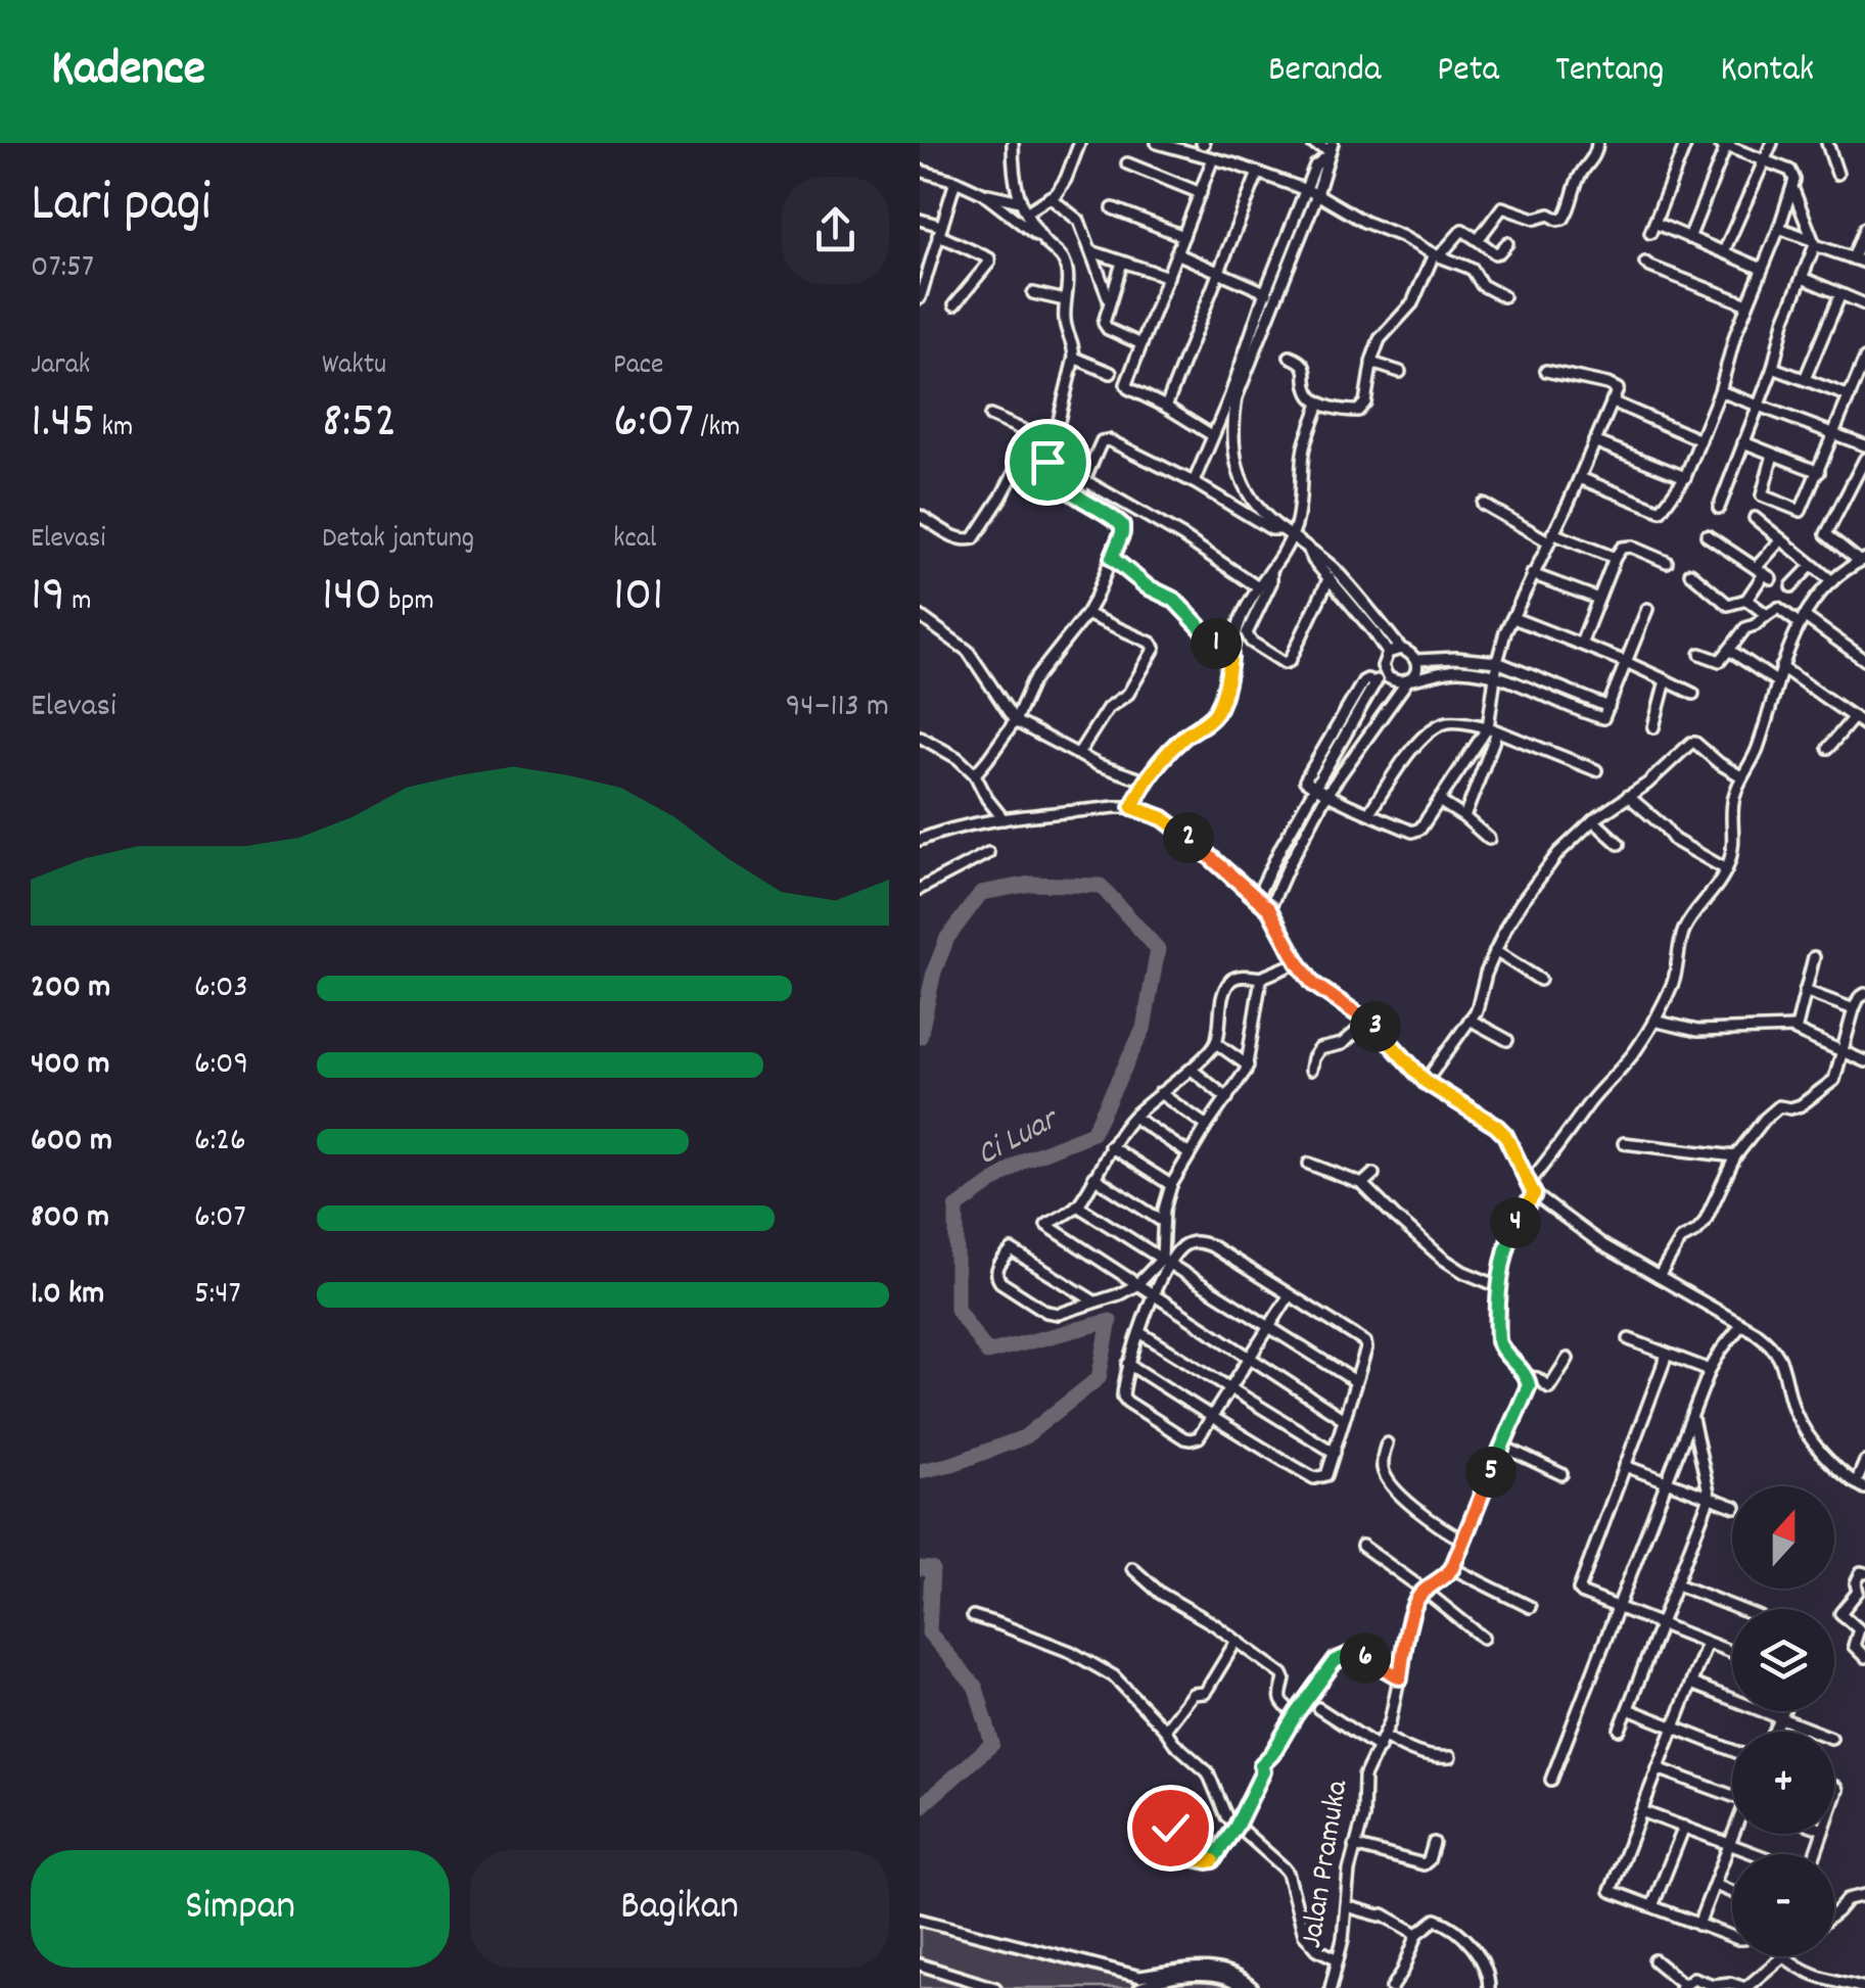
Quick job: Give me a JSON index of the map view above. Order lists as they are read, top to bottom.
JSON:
{
  "streets": {
    "street": ["Jalan Pramuka"]
  },
  "water": ["Ci Luar"],
  "north": "top",
  "page": {
    "header": "Kadence",
    "nav": [
      "Beranda",
      "Peta",
      "Tentang",
      "Kontak"
    ],
    "heading": ["Lari pagi", "07:57"],
    "stats": [
      ["Jarak", "1.45 km"],
      ["Waktu", "8:52"],
      ["Pace", "6:07 /km"],
      ["Elevasi", "19 m"],
      ["Detak jantung", "140 bpm"],
      ["kcal", "101"]
    ],
    "pins": [
      "1",
      "2",
      "3",
      "4",
      "5",
      "6"
    ],
    "chart": ["Elevasi", "94–113 m"],
    "list": [
      {
        "name": "200 m",
        "note": "6:03"
      },
      {
        "name": "400 m",
        "note": "6:09"
      },
      {
        "name": "600 m",
        "note": "6:26"
      },
      {
        "name": "800 m",
        "note": "6:07"
      },
      {
        "name": "1.0 km",
        "note": "5:47"
      }
    ],
    "map_buttons": ["+", "−"],
    "buttons": ["Simpan", "Bagikan"]
  }
}
